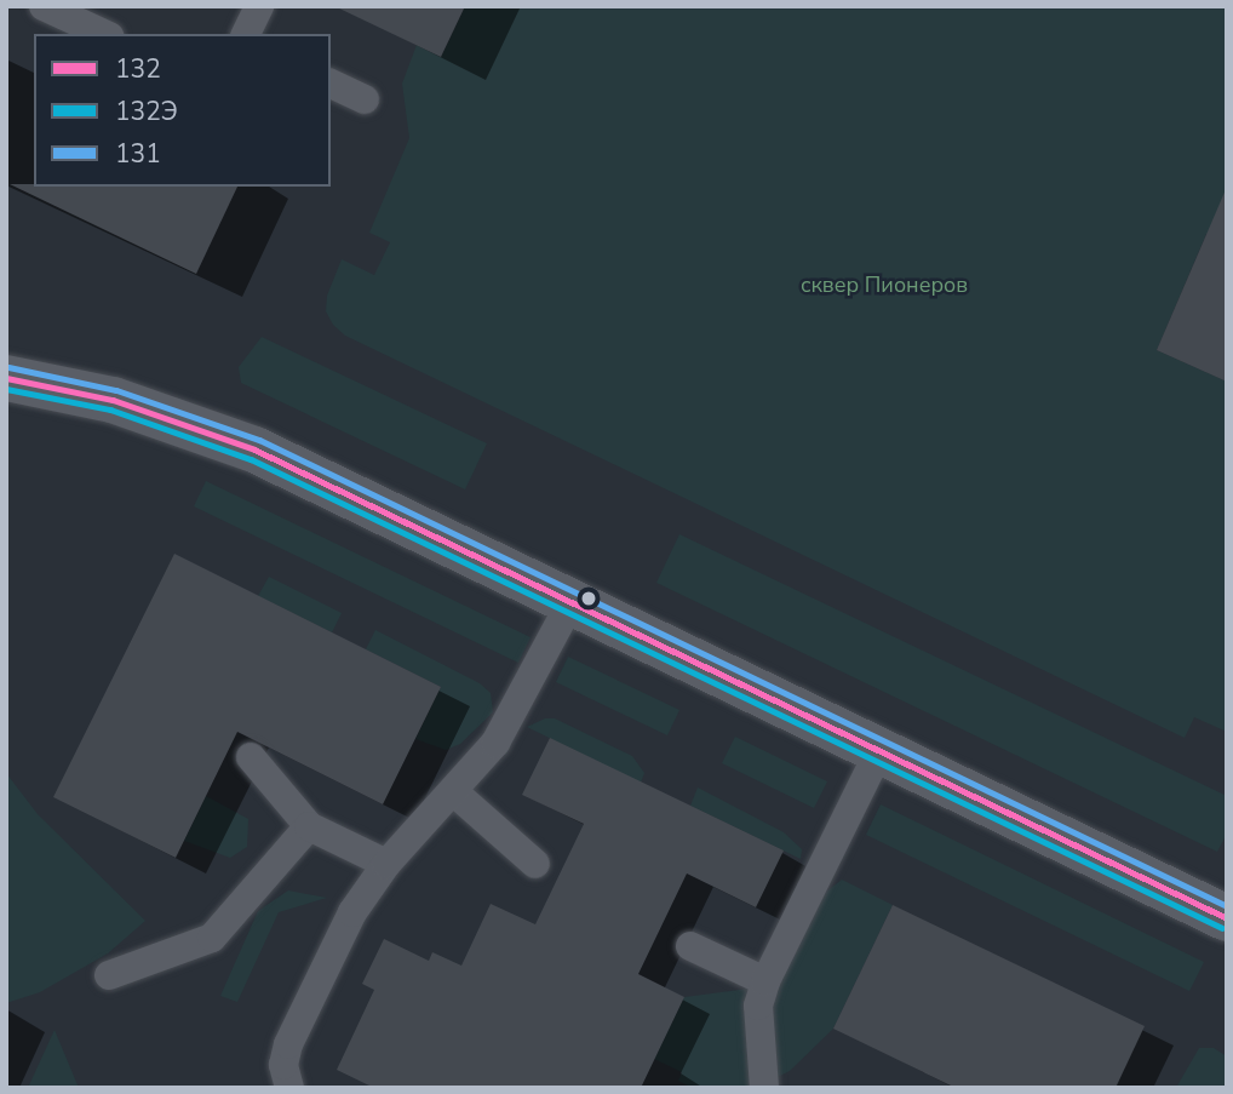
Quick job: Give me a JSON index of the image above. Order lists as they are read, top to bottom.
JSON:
{
  "parks": ["сквер Пионеров"],
  "lines": ["transit line 131", "transit line 132", "transit line 132Э"],
  "legend": ["132", "132Э", "131"]
}
